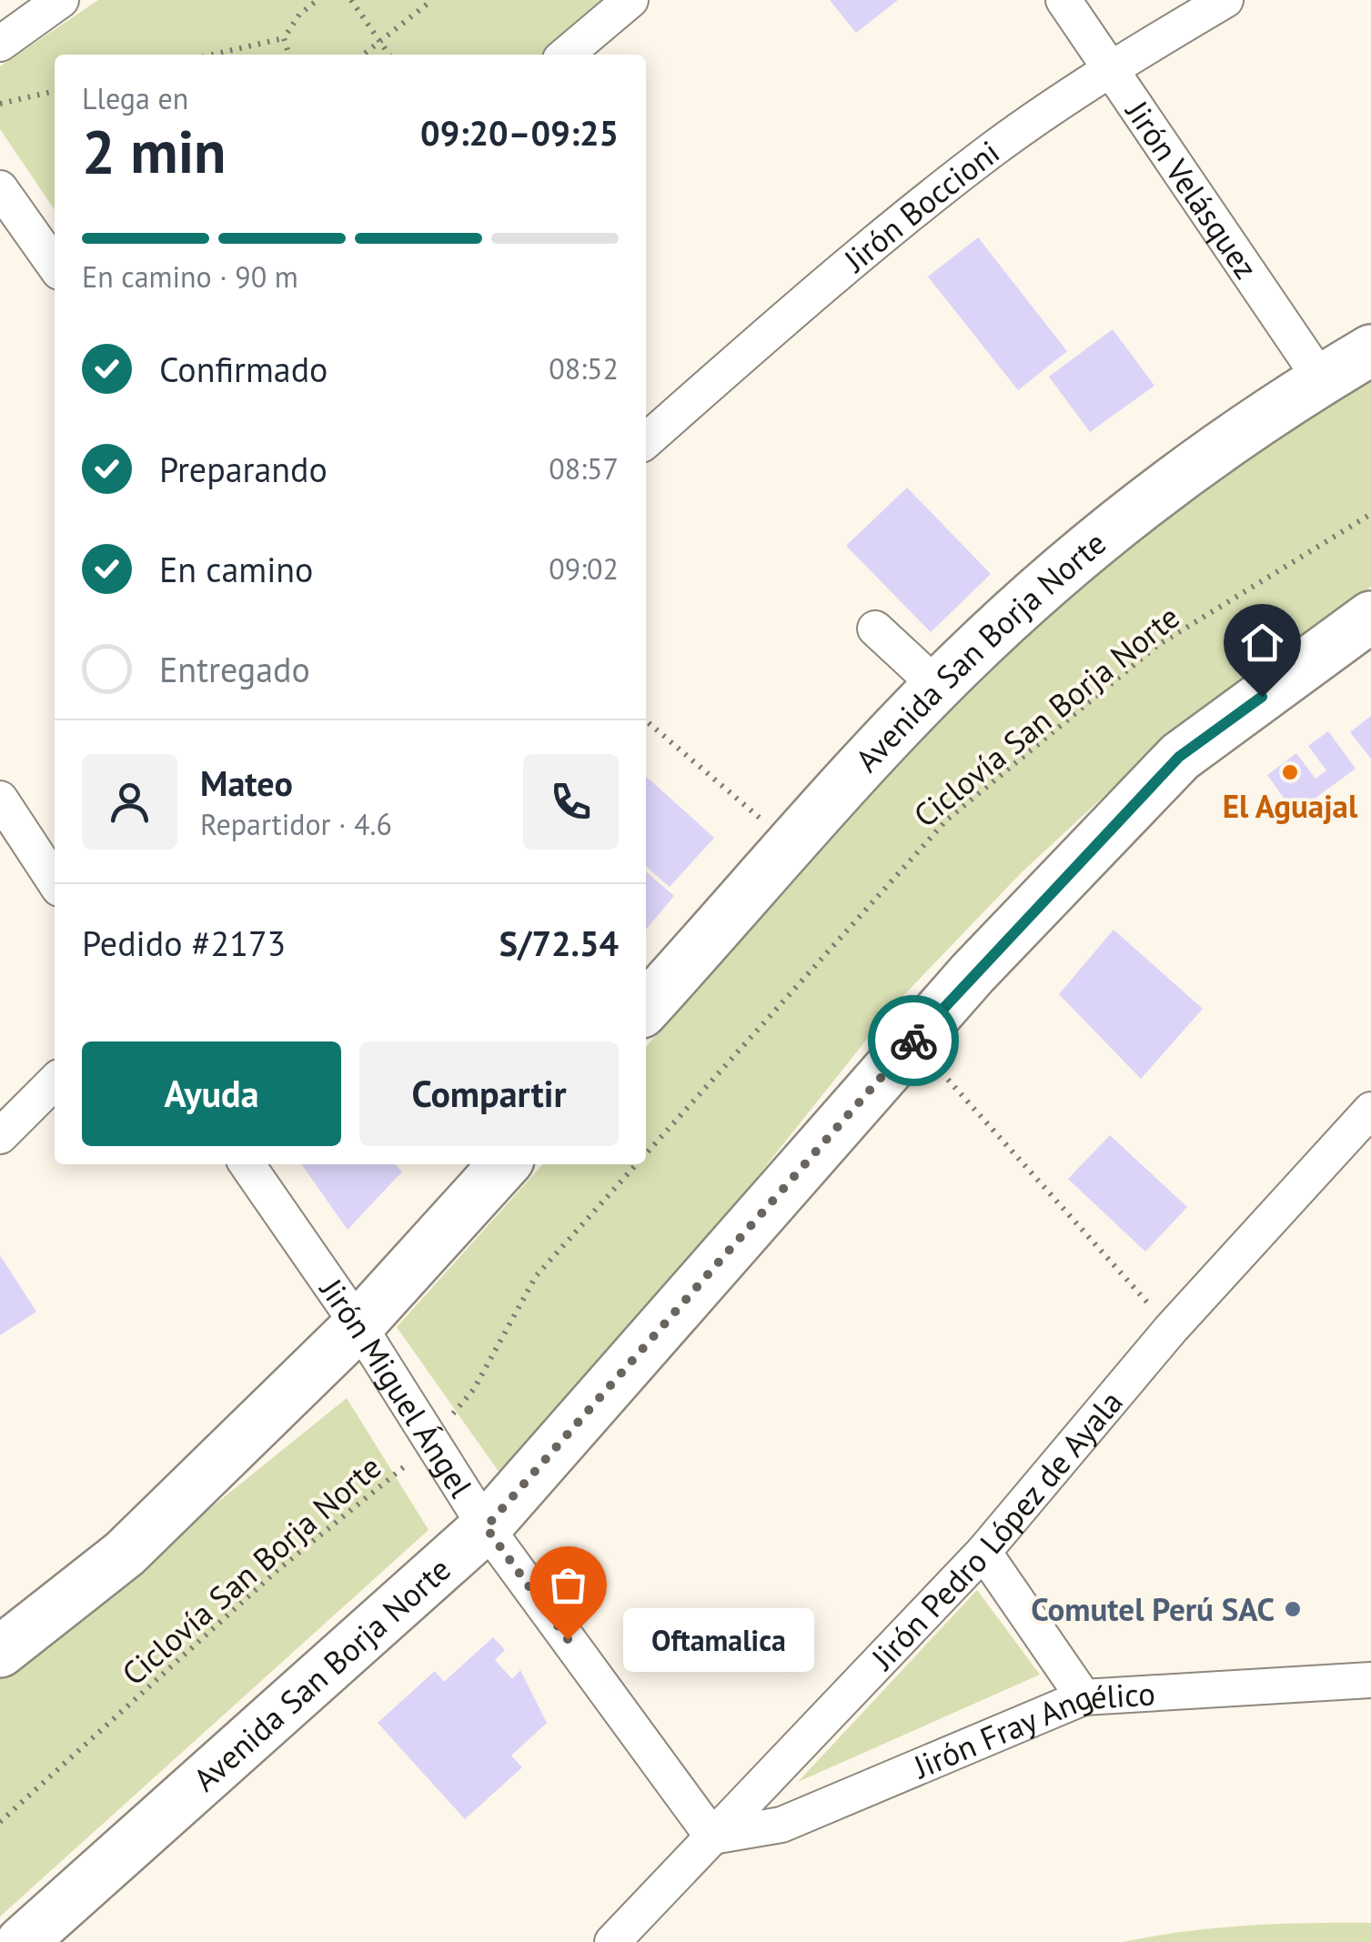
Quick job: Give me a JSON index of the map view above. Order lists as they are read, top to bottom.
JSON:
{
  "streets": {
    "main road": ["Avenida San Borja Norte"],
    "street": [
      "Jirón Velásquez",
      "Jirón Boccioni",
      "Jirón Miguel Ángel",
      "Jirón Pedro López de Ayala",
      "Jirón Fray Angélico"
    ],
    "path": ["Ciclovía San Borja Norte"]
  },
  "crossings": [
    ["Jirón Velásquez", "Jirón Boccioni"],
    ["Jirón Velásquez", "Avenida San Borja Norte"],
    ["Avenida San Borja Norte", "Jirón Miguel Ángel"],
    ["Ciclovía San Borja Norte", "Jirón Miguel Ángel"],
    ["Jirón Miguel Ángel", "Jirón Pedro López de Ayala"],
    ["Jirón Miguel Ángel", "Jirón Fray Angélico"],
    ["Jirón Pedro López de Ayala", "Jirón Fray Angélico"]
  ],
  "places": ["El Aguajal", "Comutel Perú SAC", "Oftamalica"],
  "page": {
    "heading": ["2 min", "Llega en", "09:20–09:25"],
    "panel": [
      "Mateo",
      "Repartidor · 4.6",
      "Pedido #2173",
      "S/72.54"
    ],
    "bar": "En camino · 90 m",
    "list": [
      ["Confirmado", "08:52"],
      ["Preparando", "08:57"],
      ["En camino", "09:02"],
      "Entregado"
    ],
    "buttons": ["Ayuda", "Compartir"],
    "bubble": "Oftamalica"
  }
}
